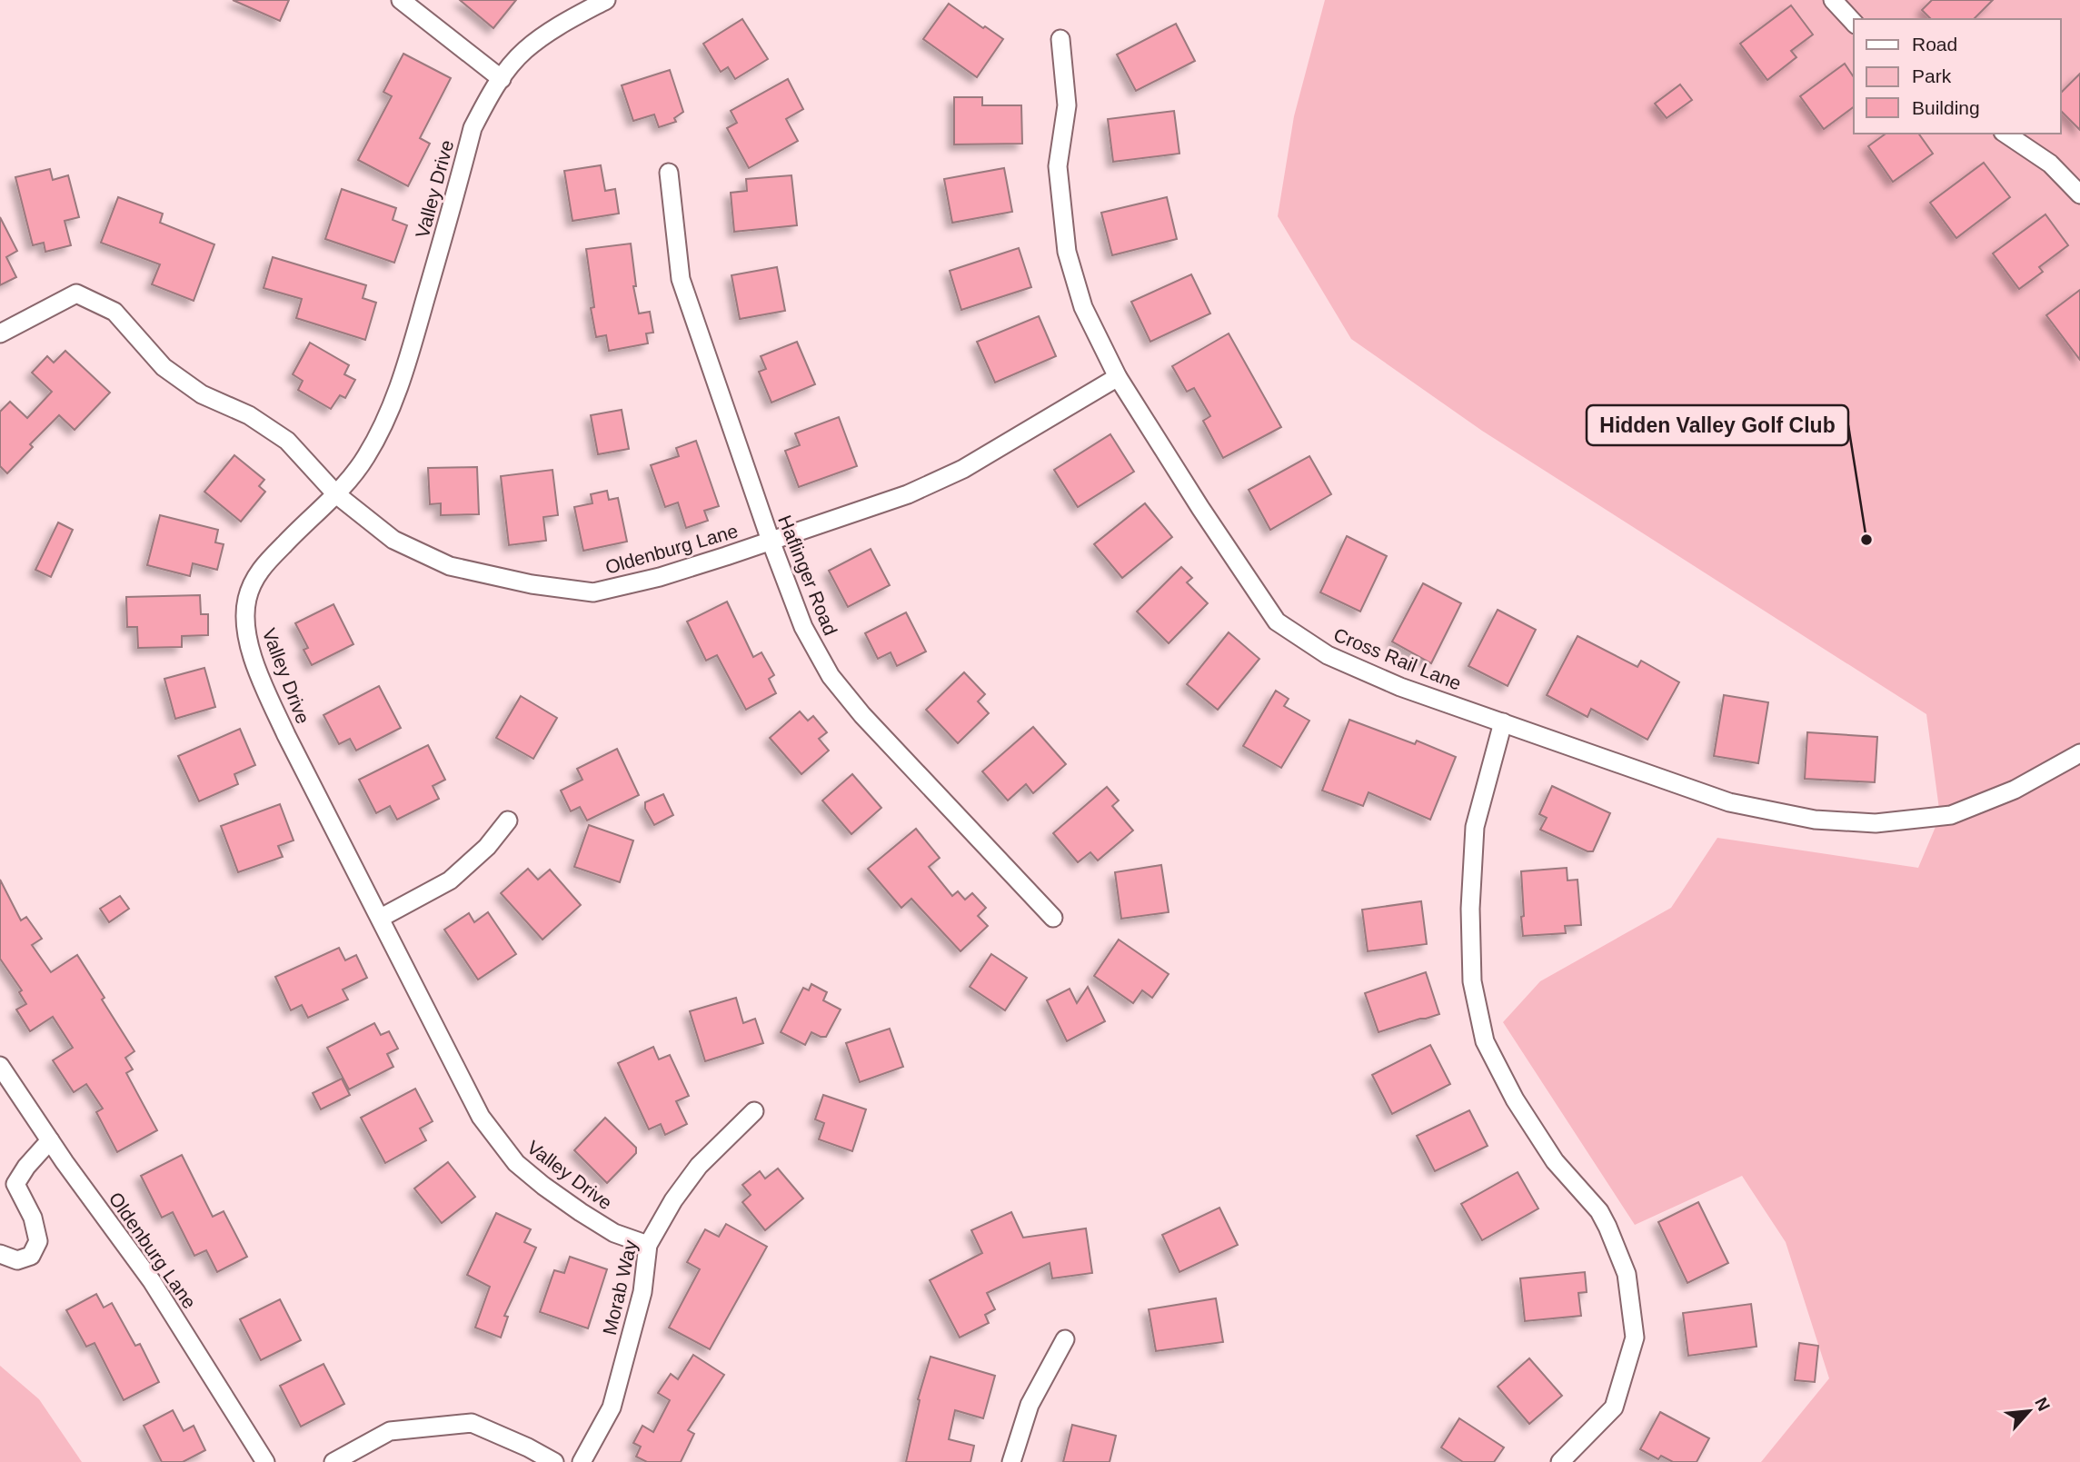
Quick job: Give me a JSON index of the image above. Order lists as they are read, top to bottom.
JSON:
{
  "streets": {
    "street": [
      "Valley Drive",
      "Oldenburg Lane",
      "Haflinger Road",
      "Cross Rail Lane",
      "Morab Way"
    ]
  },
  "crossings": [
    ["Valley Drive", "Oldenburg Lane"],
    ["Valley Drive", "Morab Way"],
    ["Oldenburg Lane", "Haflinger Road"],
    ["Oldenburg Lane", "Cross Rail Lane"]
  ],
  "places": ["Hidden Valley Golf Club"],
  "legend": ["Road", "Park", "Building"],
  "north": "top right"
}
